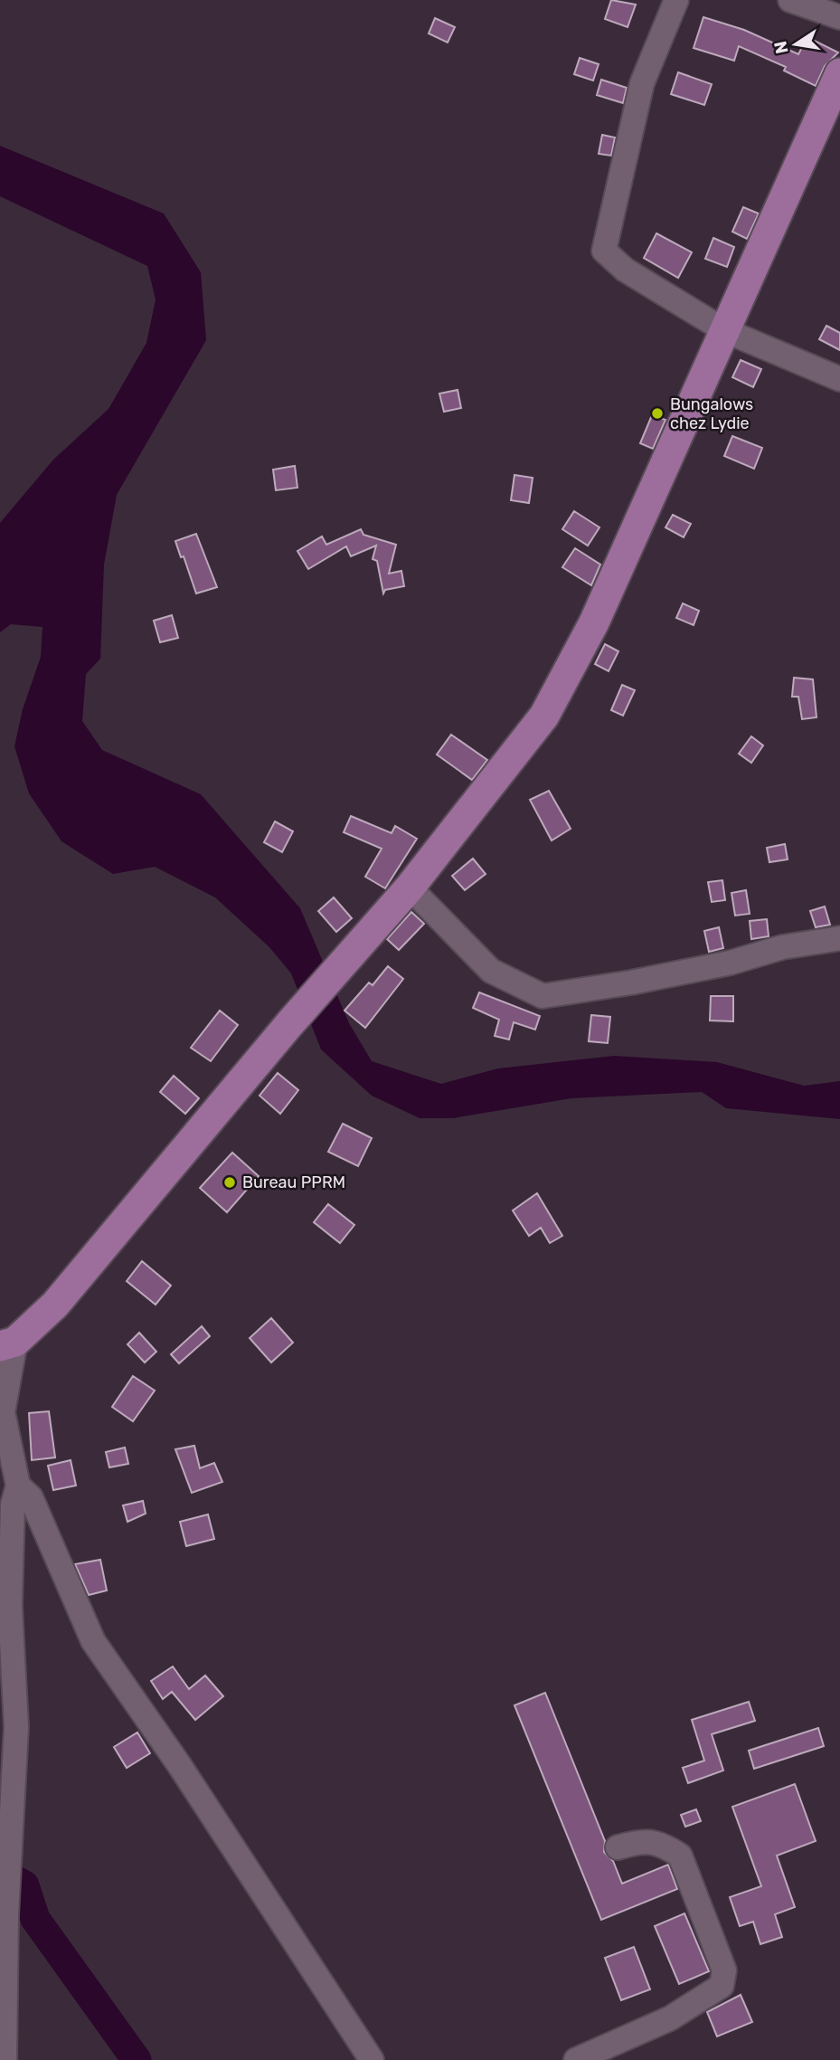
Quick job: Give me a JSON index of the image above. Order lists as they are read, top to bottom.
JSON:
{
  "places": ["Bungalows chez Lydie", "Bureau PPRM"],
  "north": "left"
}
